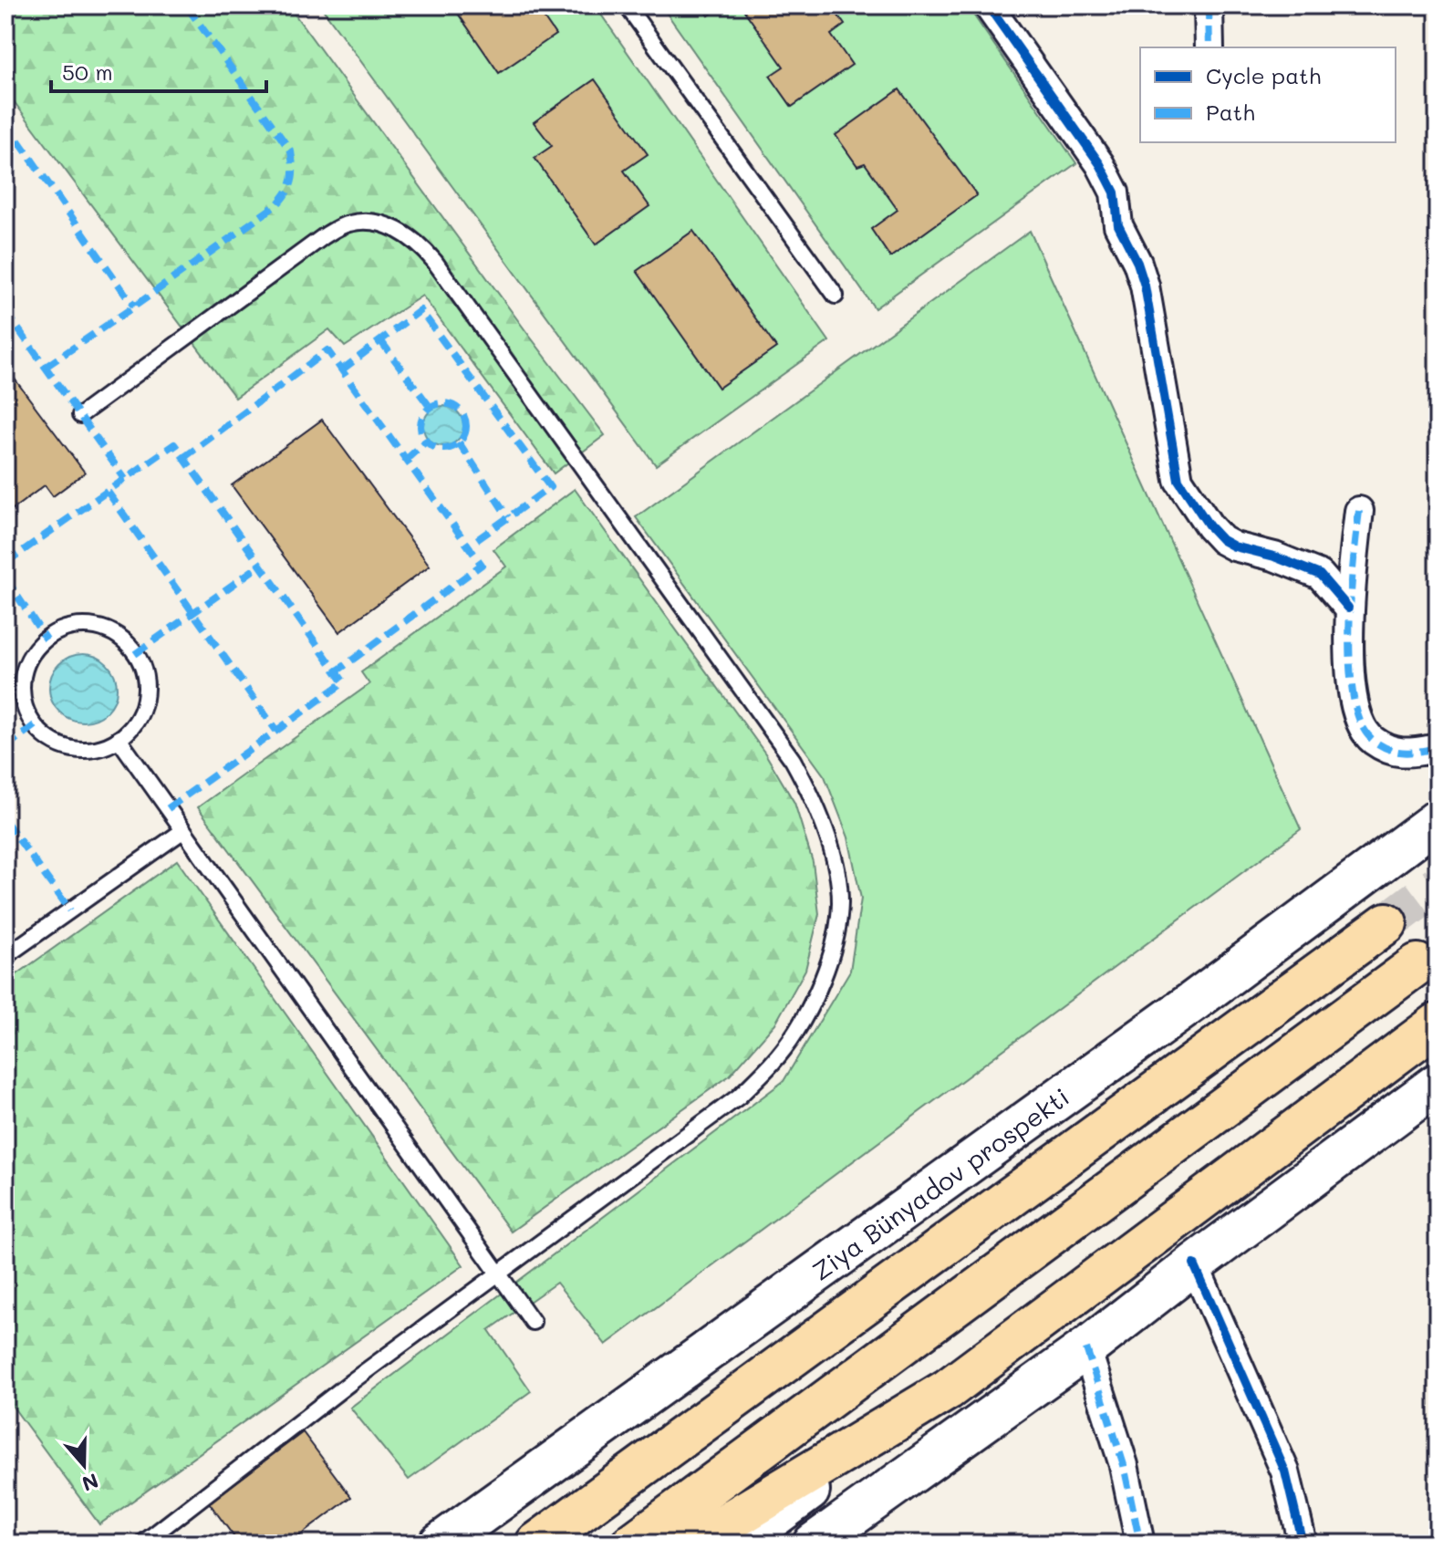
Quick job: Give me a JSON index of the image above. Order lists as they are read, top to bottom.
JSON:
{
  "streets": {
    "main road": ["Ziya Bünyadov prospekti"]
  },
  "legend": ["Cycle path", "Path"],
  "scale_bar": "50 m",
  "north": "bottom"
}
